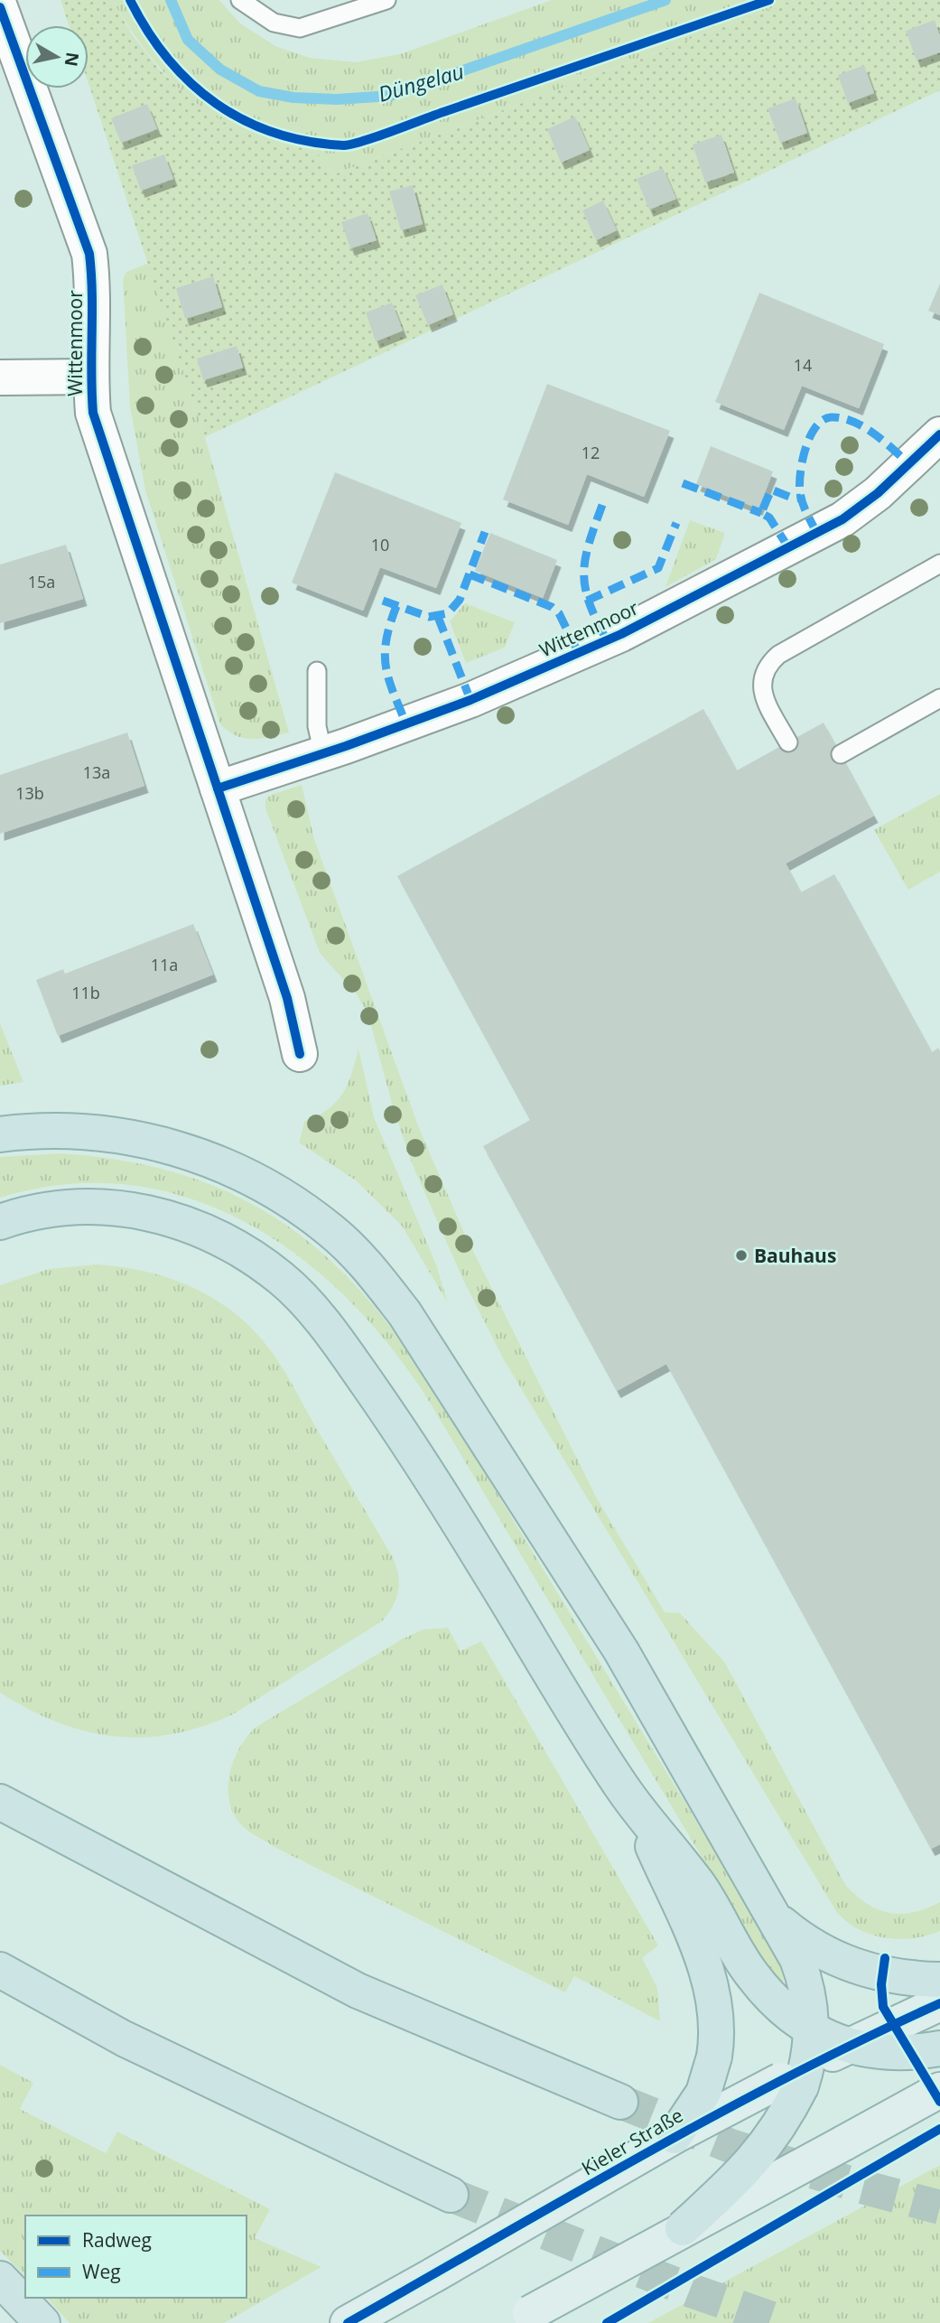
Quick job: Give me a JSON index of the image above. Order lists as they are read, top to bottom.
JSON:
{
  "streets": {
    "main road": ["Kieler Straße"],
    "street": ["Wittenmoor"]
  },
  "water": ["Düngelau"],
  "places": ["Bauhaus"],
  "house_numbers": [
    "14",
    "12",
    "10",
    "15a",
    "13a",
    "13b",
    "11a",
    "11b"
  ],
  "legend": ["Radweg", "Weg"],
  "north": "right"
}
